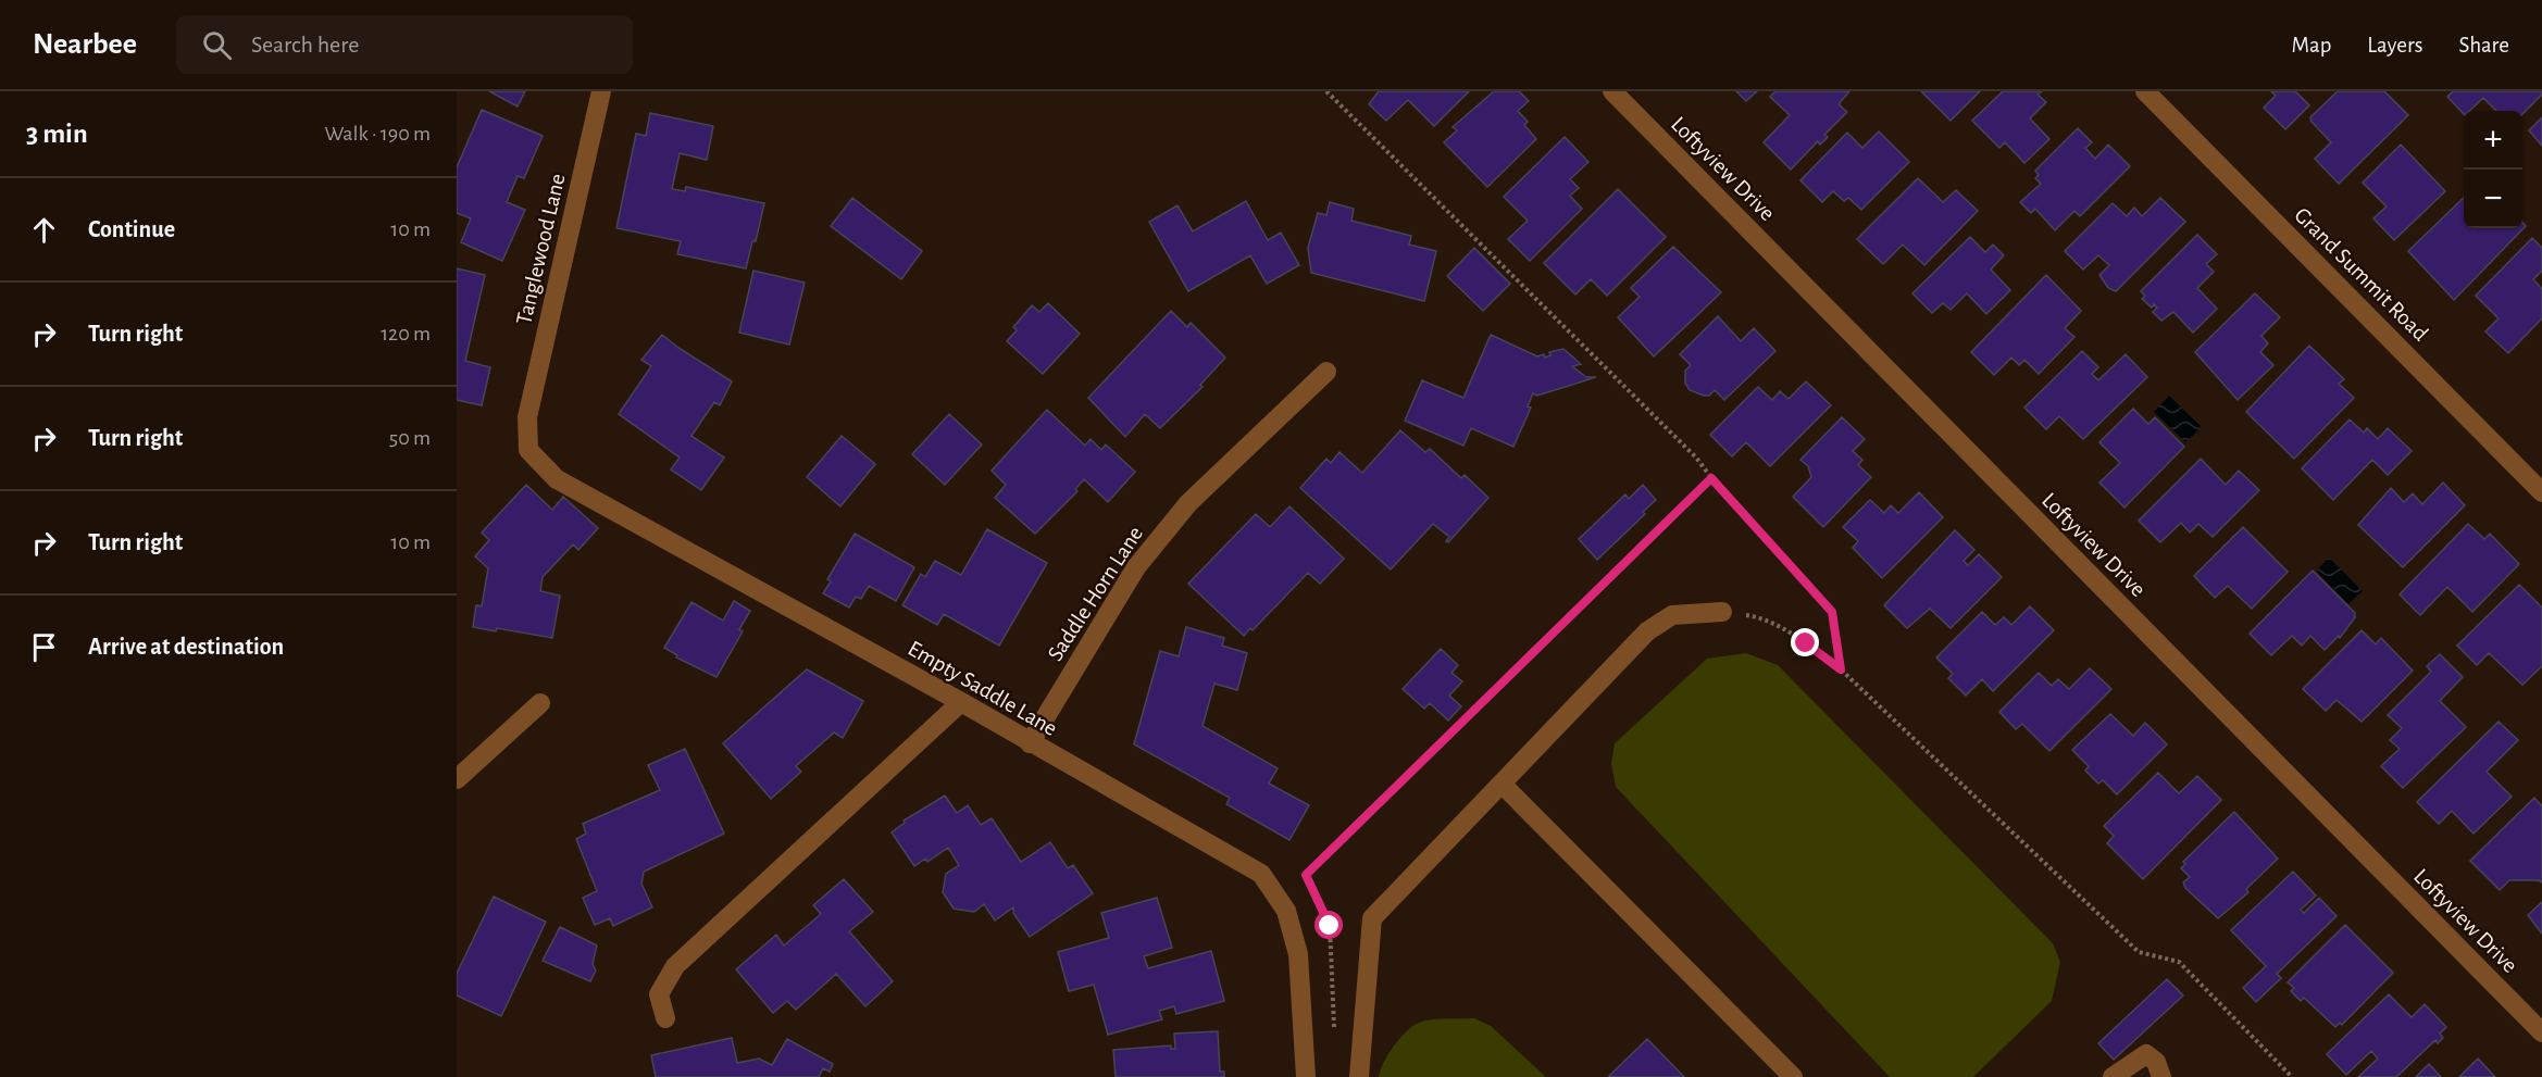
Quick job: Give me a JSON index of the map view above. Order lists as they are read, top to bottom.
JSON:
{
  "streets": {
    "street": [
      "Loftyview Drive",
      "Tanglewood Lane",
      "Grand Summit Road",
      "Saddle Horn Lane",
      "Empty Saddle Lane"
    ]
  },
  "crossings": [
    ["Tanglewood Lane", "Empty Saddle Lane"],
    ["Saddle Horn Lane", "Empty Saddle Lane"]
  ],
  "page": {
    "header": "Nearbee",
    "search": "Search here",
    "nav": ["Map", "Layers", "Share"],
    "heading": ["3 min", "Walk · 190 m"],
    "map_buttons": ["+", "−"],
    "list": [
      ["Continue", "10 m"],
      ["Turn right", "120 m"],
      ["Turn right", "50 m"],
      ["Turn right", "10 m"],
      "Arrive at destination"
    ]
  }
}
